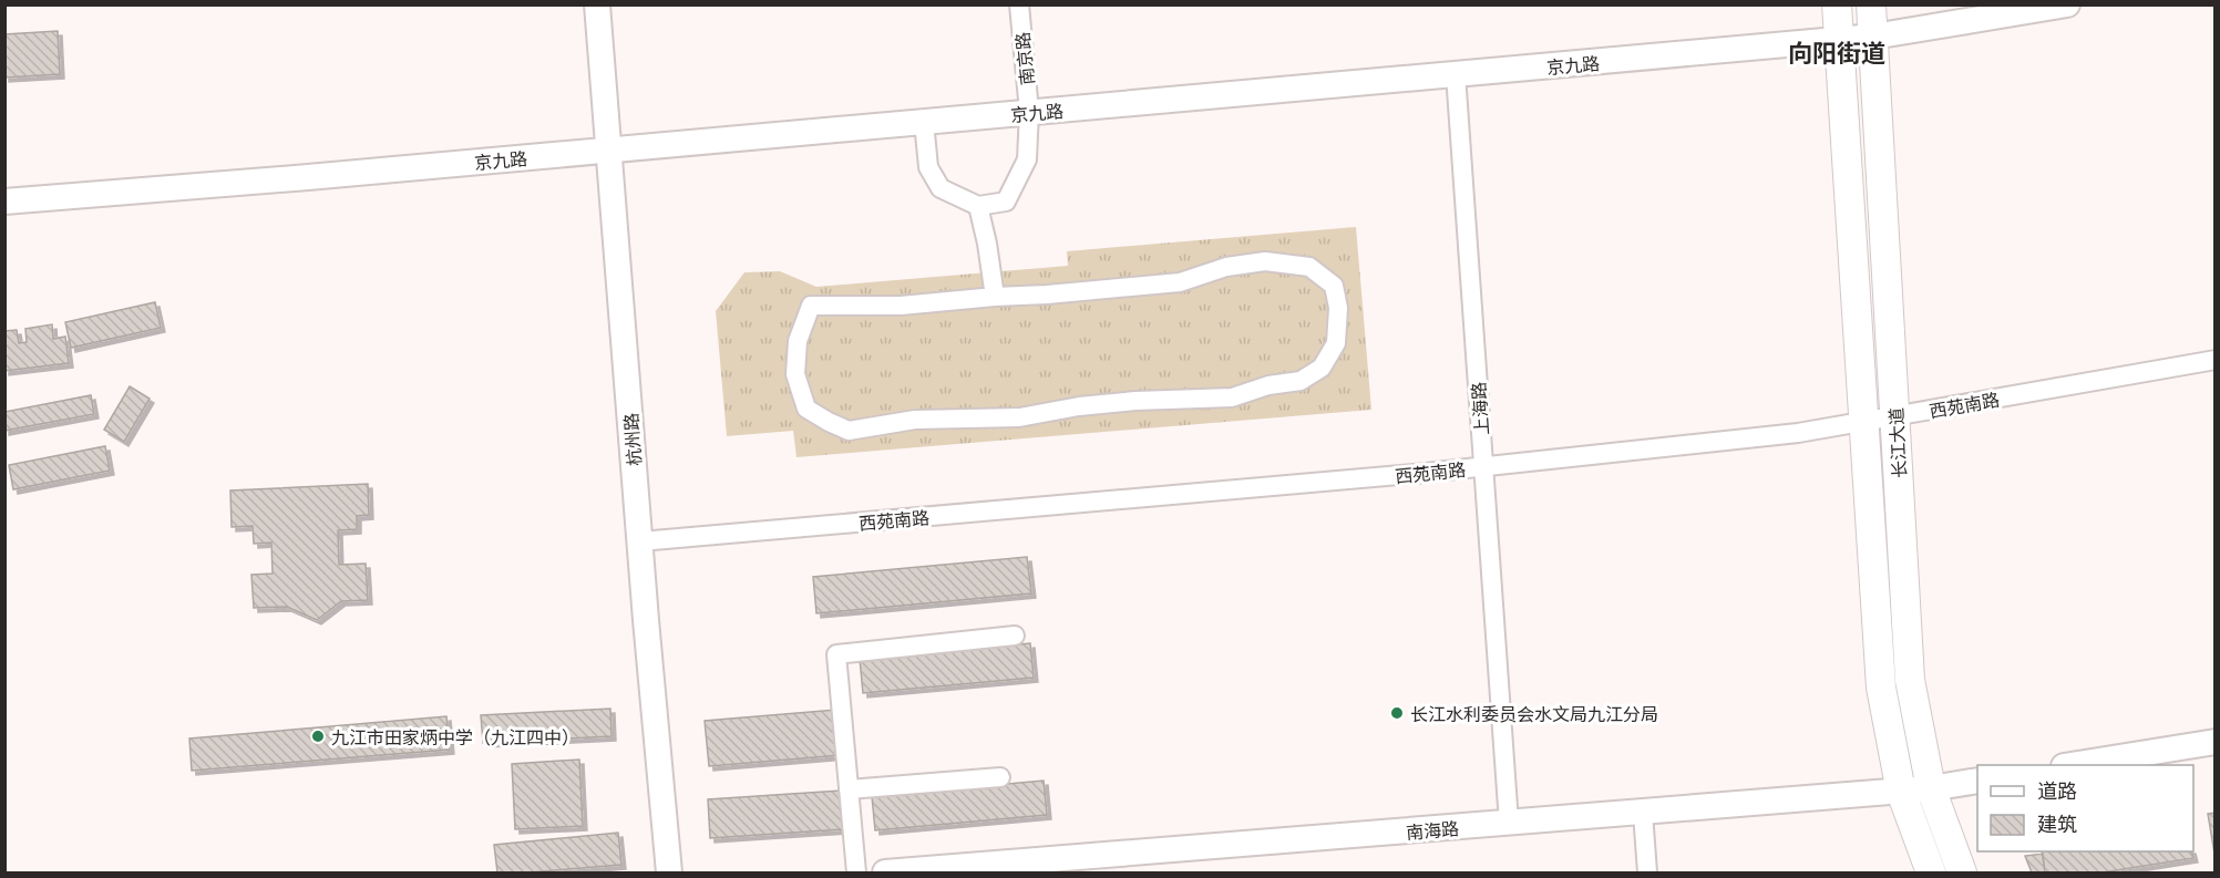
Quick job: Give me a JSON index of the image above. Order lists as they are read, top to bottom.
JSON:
{
  "streets": {
    "main road": [
      "京九路",
      "杭州路",
      "长江大道",
      "南海路"
    ],
    "street": ["南京路", "西苑南路", "上海路"]
  },
  "crossings": [
    ["南京路", "京九路"],
    ["京九路", "上海路"],
    ["京九路", "杭州路"],
    ["京九路", "长江大道"],
    ["西苑南路", "上海路"],
    ["西苑南路", "杭州路"],
    ["西苑南路", "长江大道"],
    ["上海路", "南海路"],
    ["长江大道", "南海路"]
  ],
  "districts": ["向阳街道"],
  "places": ["长江水利委员会水文局九江分局", "九江市田家炳中学（九江四中）"],
  "legend": ["道路", "建筑"]
}
